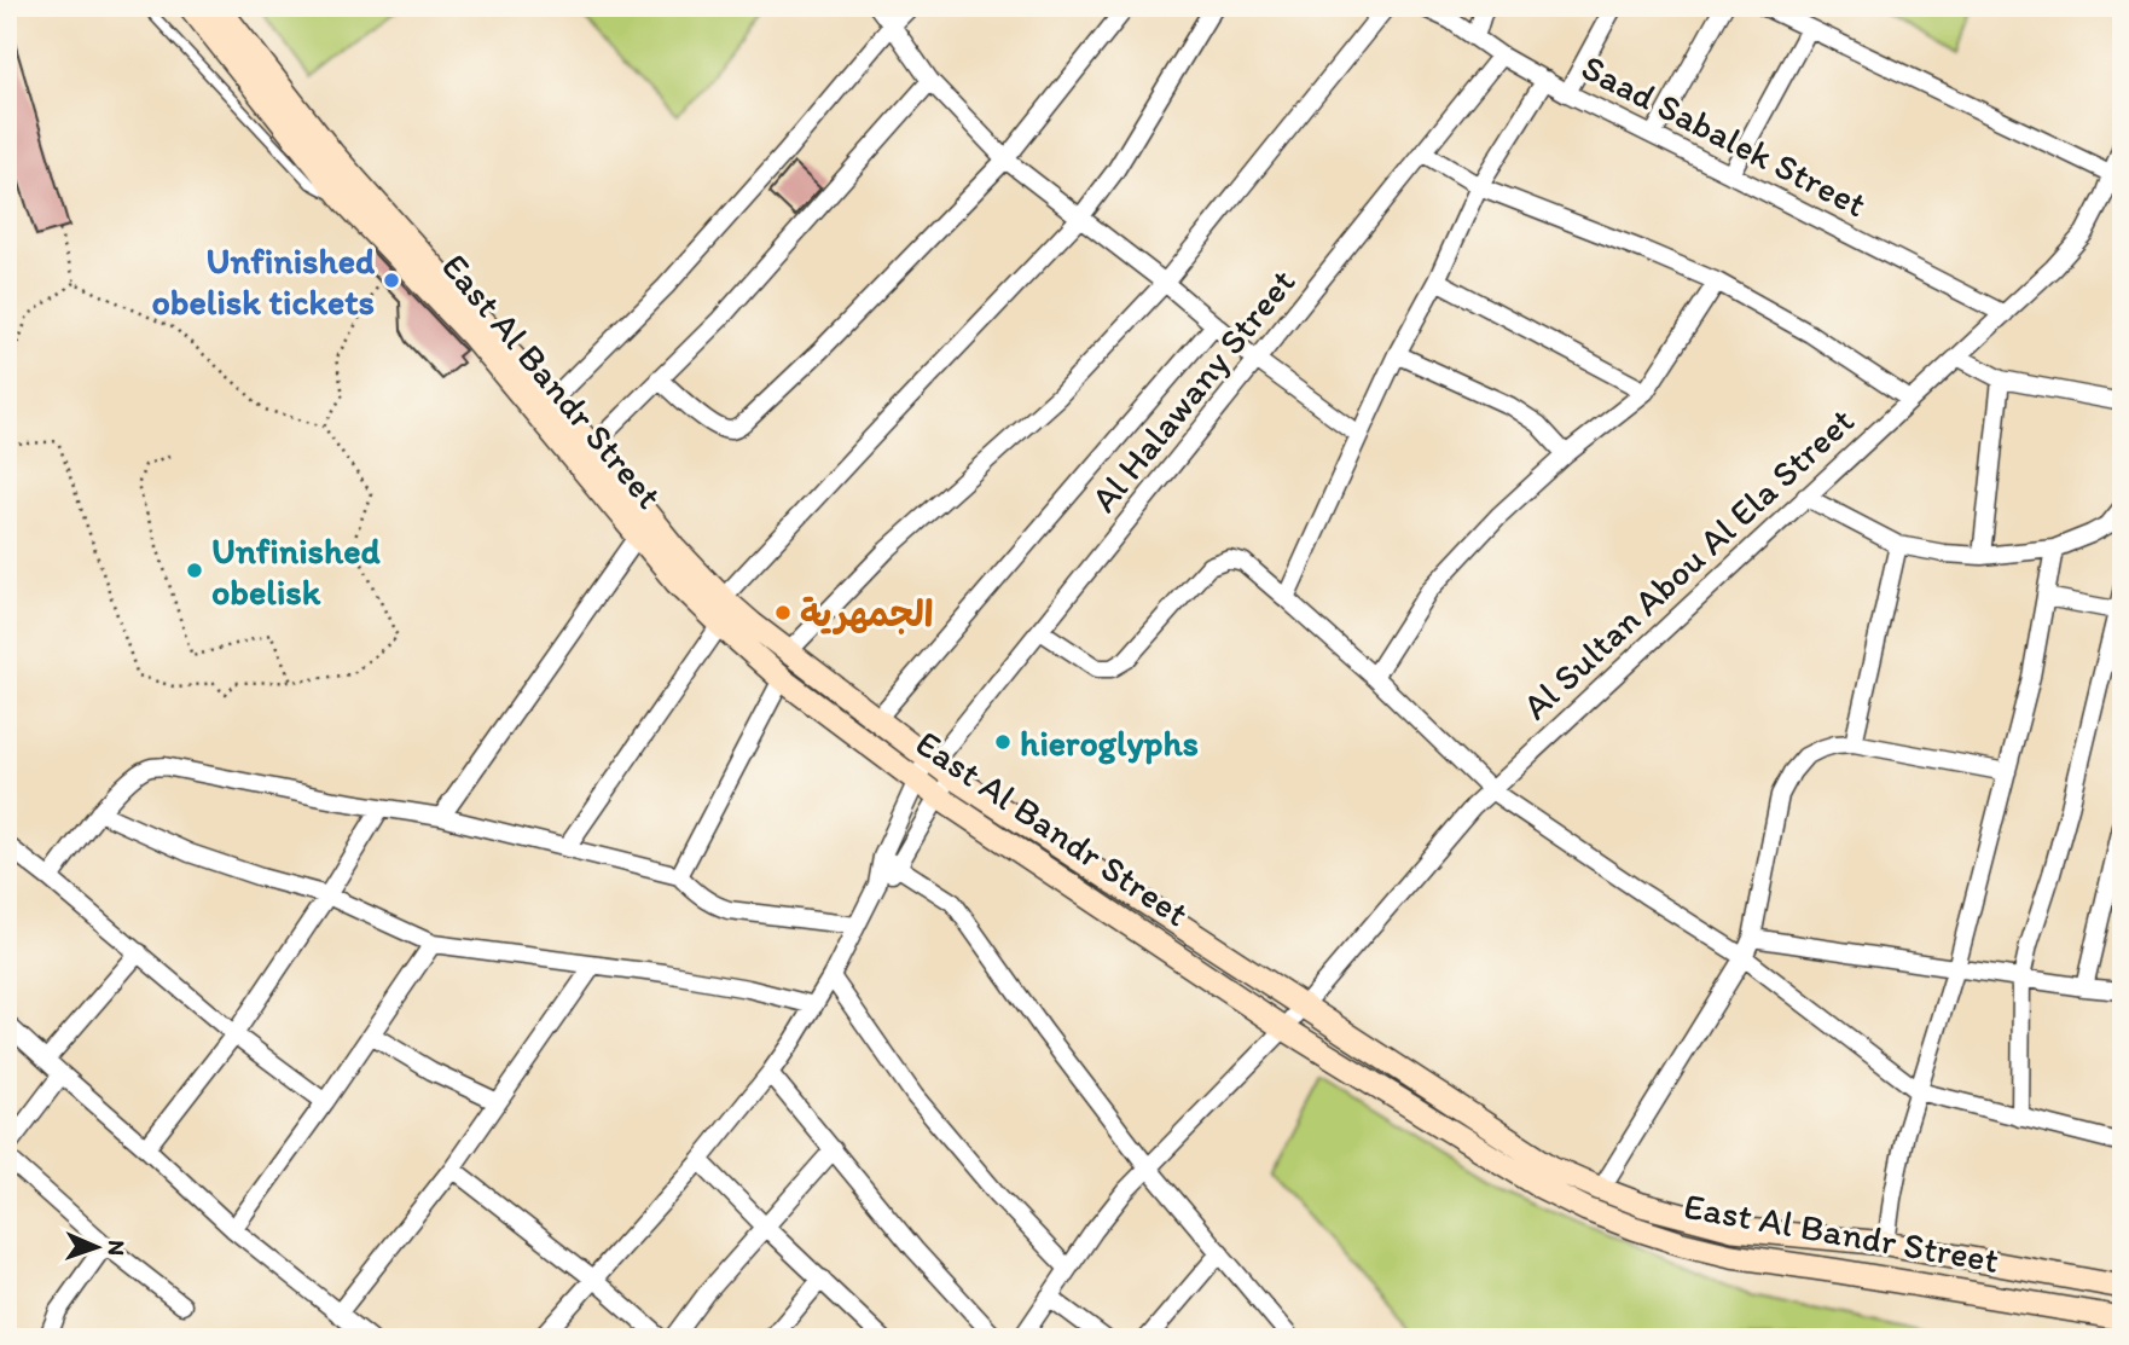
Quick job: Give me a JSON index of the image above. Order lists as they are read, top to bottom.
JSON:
{
  "streets": {
    "main road": ["East Al Bandr Street"],
    "street": ["Saad Sabalek Street", "Al Halawany Street", "Al Sultan Abou Al Ela Street"]
  },
  "crossings": [
    ["Saad Sabalek Street", "Al Halawany Street"],
    ["Saad Sabalek Street", "Al Sultan Abou Al Ela Street"],
    ["East Al Bandr Street", "Al Halawany Street"],
    ["East Al Bandr Street", "Al Sultan Abou Al Ela Street"]
  ],
  "places": [
    "Unfinished obelisk tickets",
    "Unfinished obelisk",
    "الجمهرية",
    "hieroglyphs"
  ],
  "north": "right"
}
